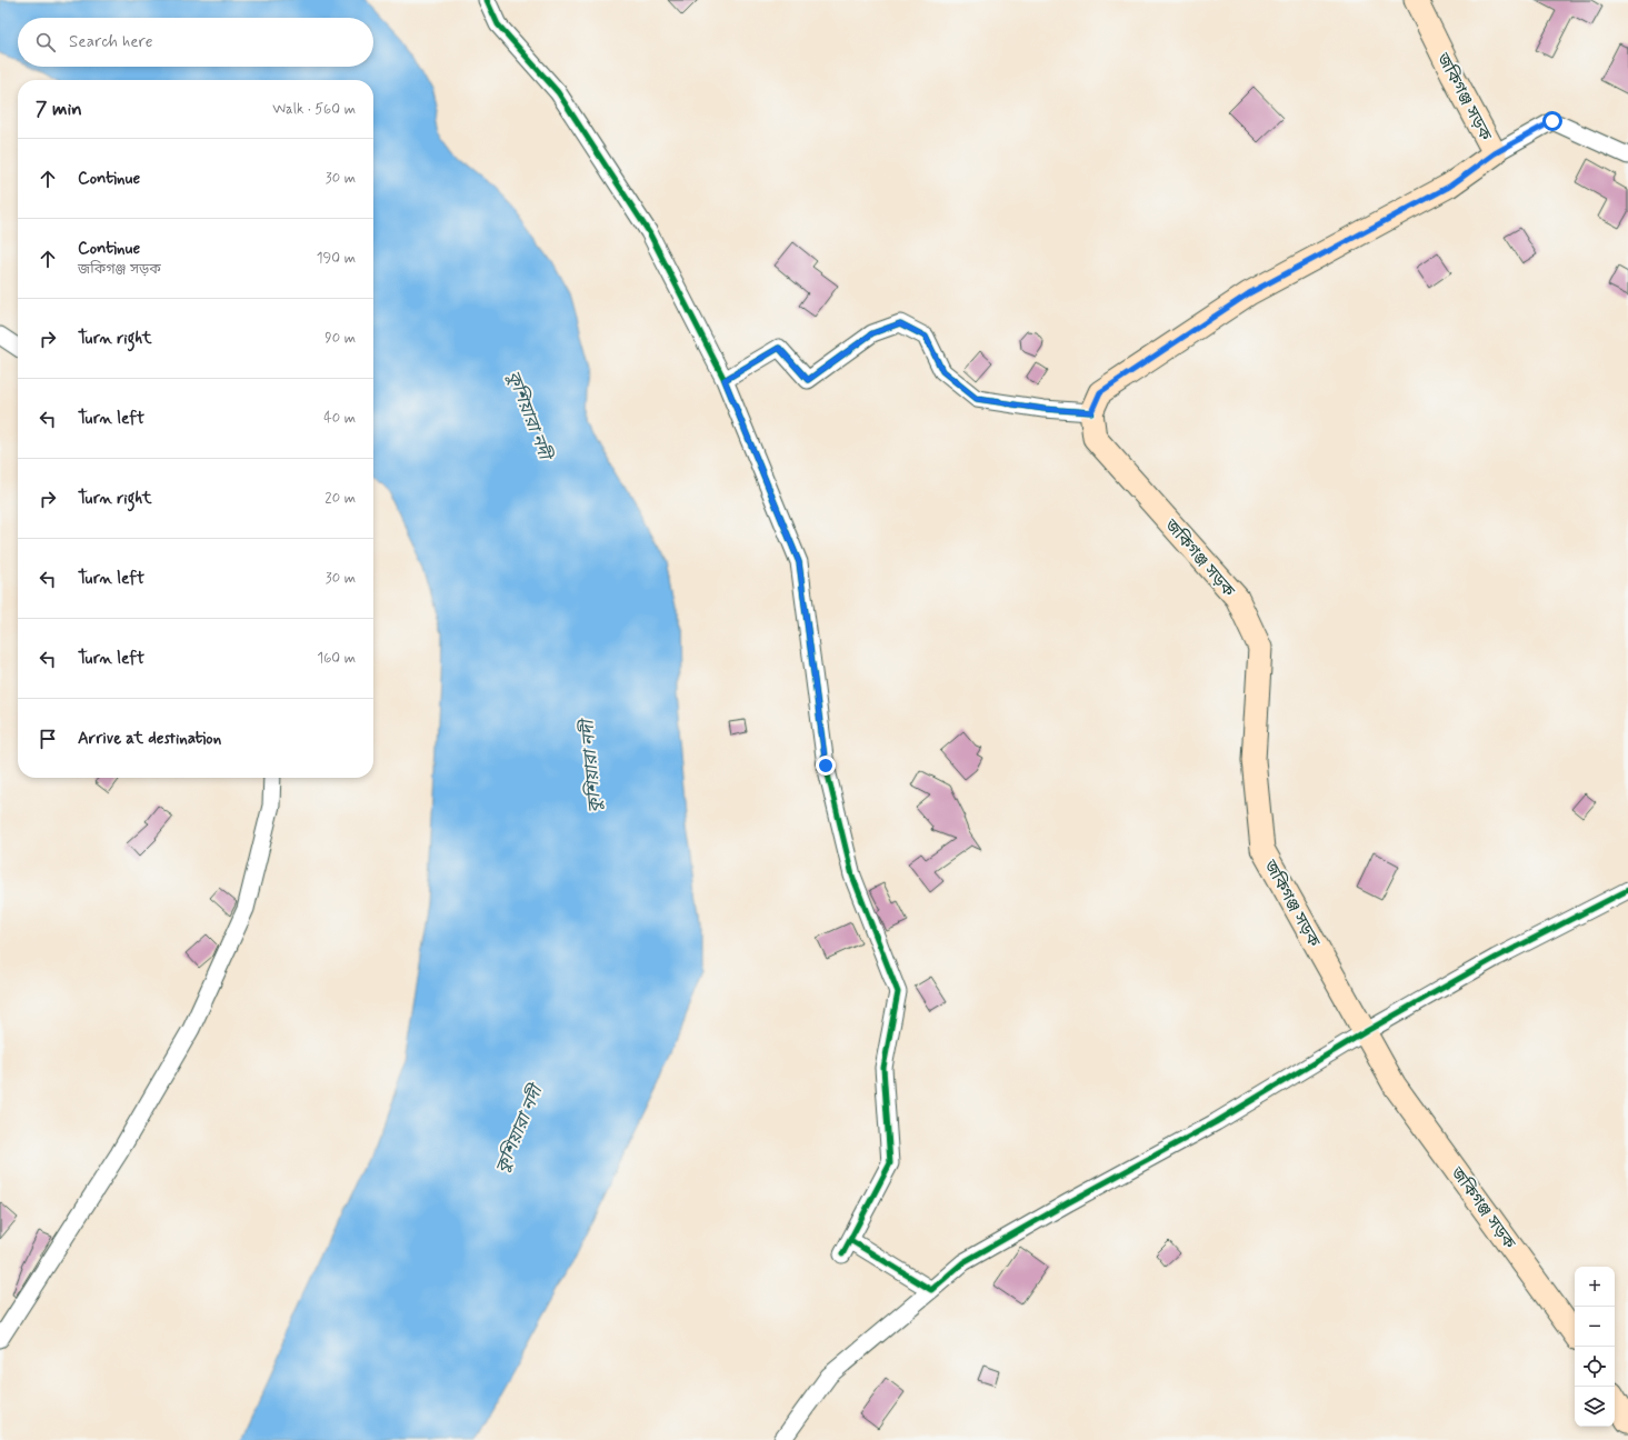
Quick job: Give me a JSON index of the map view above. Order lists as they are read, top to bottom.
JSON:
{
  "streets": {
    "main road": ["জকিগঞ্জ সড়ক"]
  },
  "water": ["কুশিয়ারা নদী"],
  "page": {
    "search": "Search here",
    "heading": ["7 min", "Walk · 560 m"],
    "list": [
      ["Continue", "30 m"],
      ["Continue", "জকিগঞ্জ সড়ক", "190 m"],
      ["Turn right", "90 m"],
      ["Turn left", "40 m"],
      ["Turn right", "20 m"],
      ["Turn left", "30 m"],
      ["Turn left", "160 m"],
      "Arrive at destination"
    ],
    "map_buttons": ["+", "−"]
  }
}
